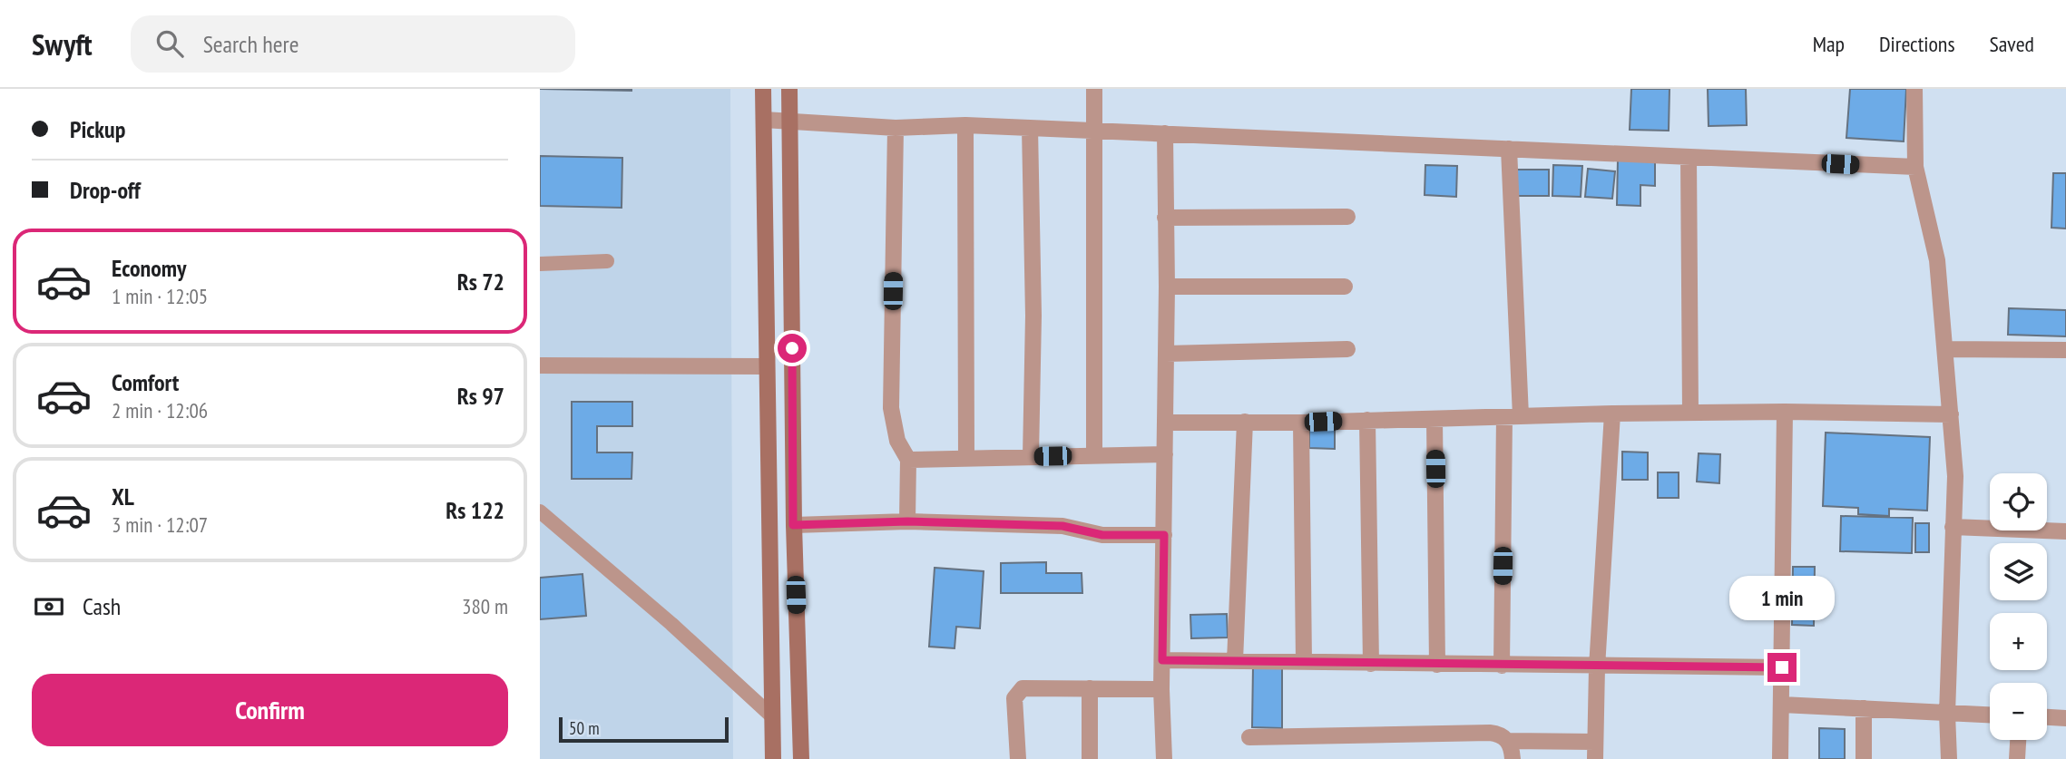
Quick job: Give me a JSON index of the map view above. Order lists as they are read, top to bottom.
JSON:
{
  "scale_bar": "50 m",
  "page": {
    "header": "Swyft",
    "search": "Search here",
    "nav": ["Map", "Directions", "Saved"],
    "banner": ["Pickup", "Drop-off"],
    "list": [
      {
        "name": "Economy",
        "note": "1 min · 12:05",
        "value": "Rs 72"
      },
      {
        "name": "Comfort",
        "note": "2 min · 12:06",
        "value": "Rs 97"
      },
      {
        "name": "XL",
        "note": "3 min · 12:07",
        "value": "Rs 122"
      }
    ],
    "map_buttons": ["+", "−"],
    "pay": ["Cash", "380 m"],
    "bubble": "1 min",
    "buttons": "Confirm",
    "scale": "50 m"
  }
}
